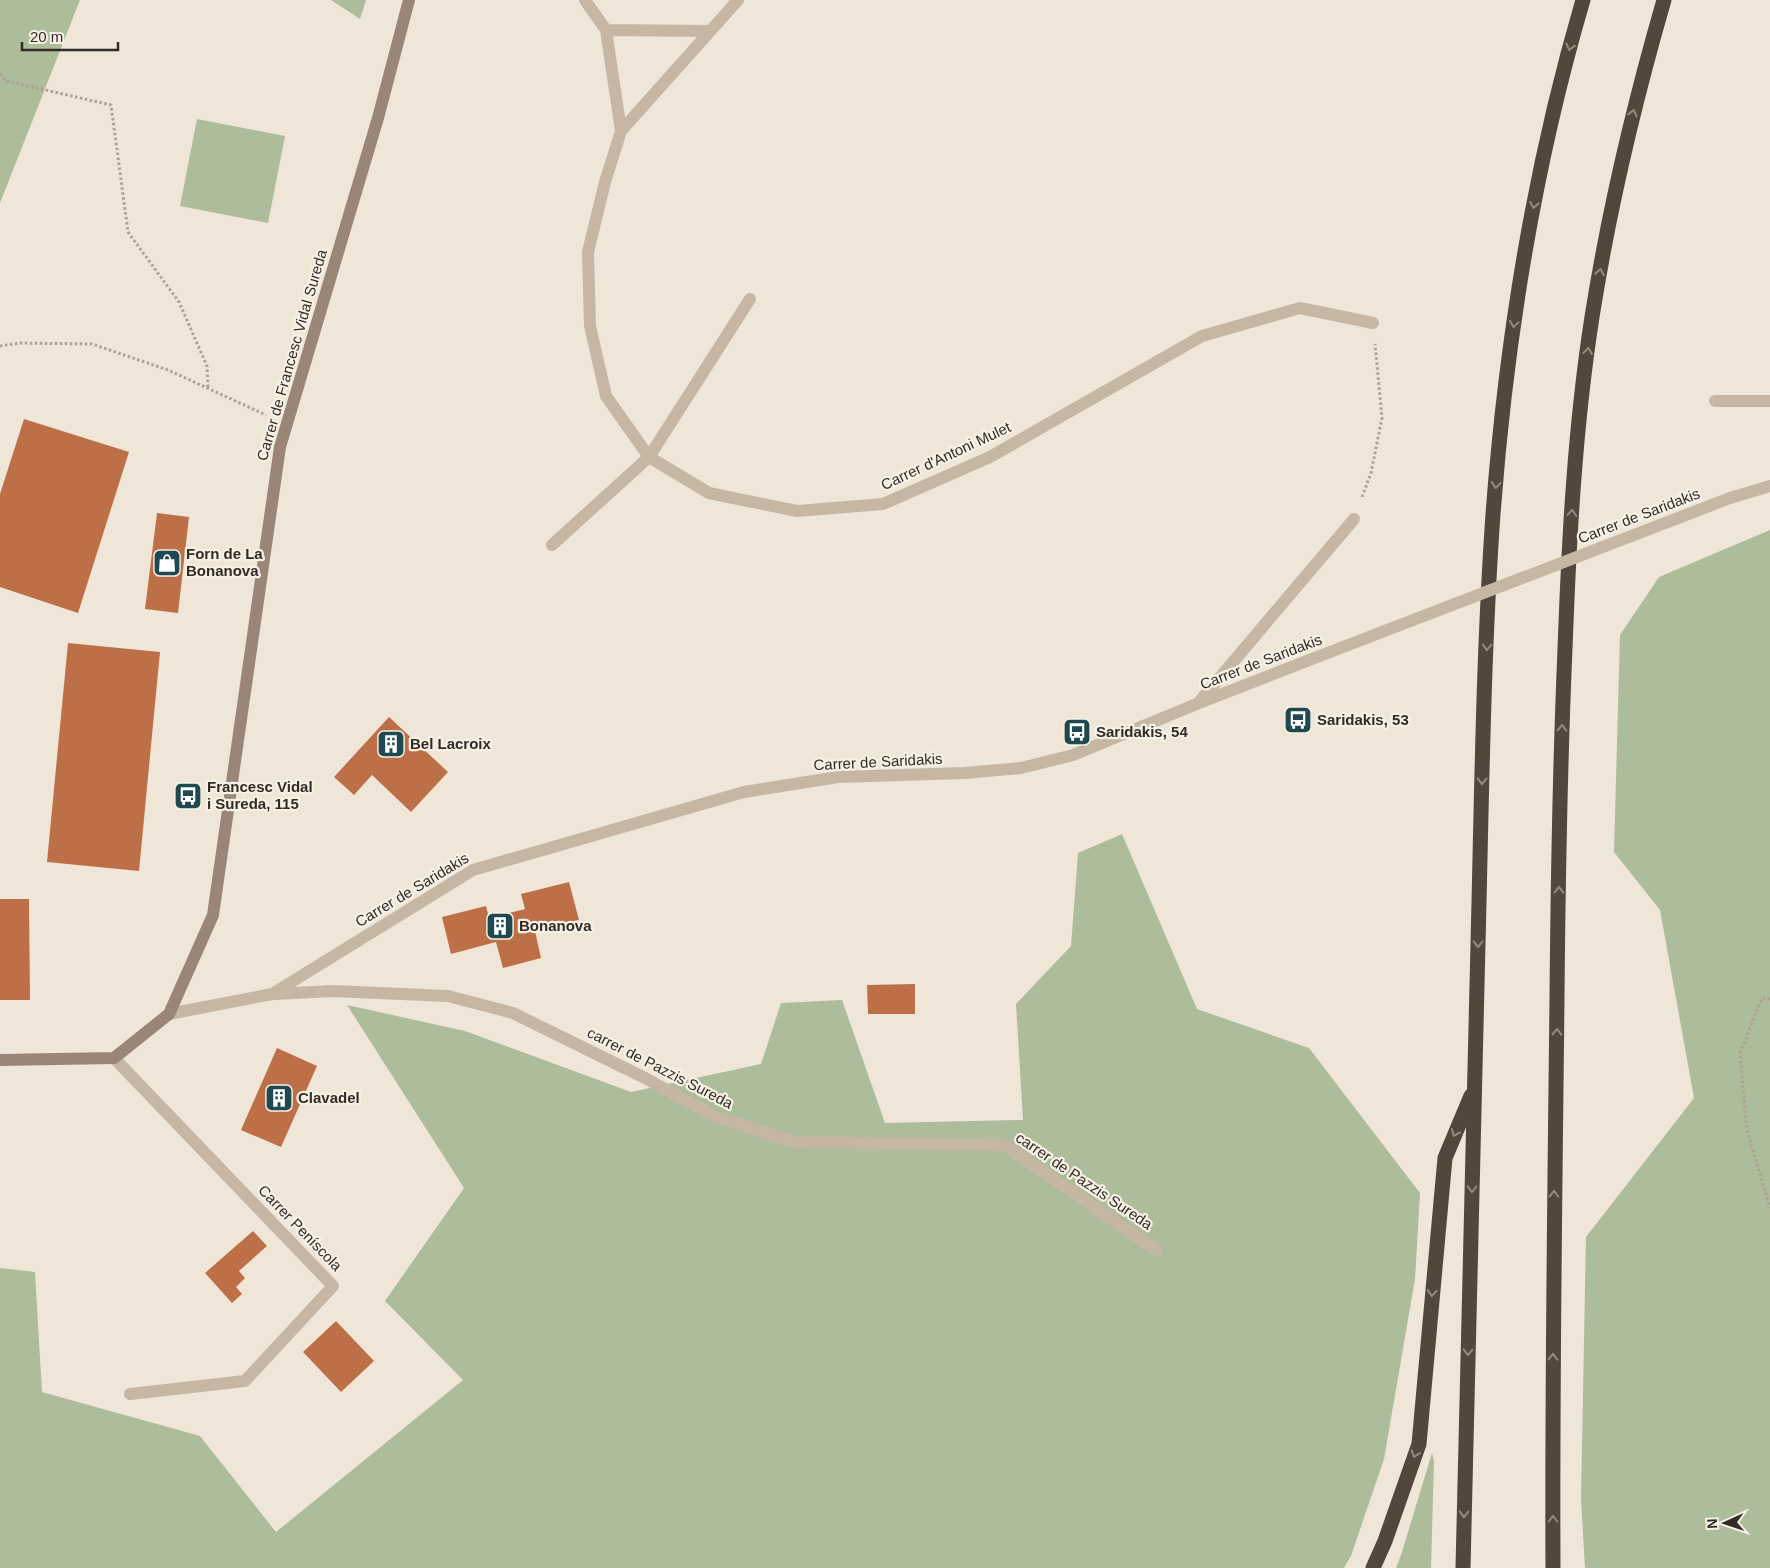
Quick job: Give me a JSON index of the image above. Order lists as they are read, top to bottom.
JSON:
{
  "streets": {
    "street": [
      "Carrer de Francesc Vidal Sureda",
      "Carrer d'Antoni Mulet",
      "Carrer de Saridakis",
      "carrer de Pazzis Sureda",
      "Carrer Peníscola"
    ]
  },
  "crossings": [
    ["Carrer de Francesc Vidal Sureda", "Carrer de Saridakis"],
    ["Carrer de Saridakis", "carrer de Pazzis Sureda"],
    ["Carrer de Saridakis", "Carrer Peníscola"]
  ],
  "places": {
    "shop": ["Forn de La Bonanova"],
    "bus stop": ["Saridakis, 53", "Saridakis, 54", "Francesc Vidal i Sureda, 115"],
    "building": ["Bel Lacroix", "Bonanova", "Clavadel"]
  },
  "scale_bar": "20 m",
  "north": "left"
}
